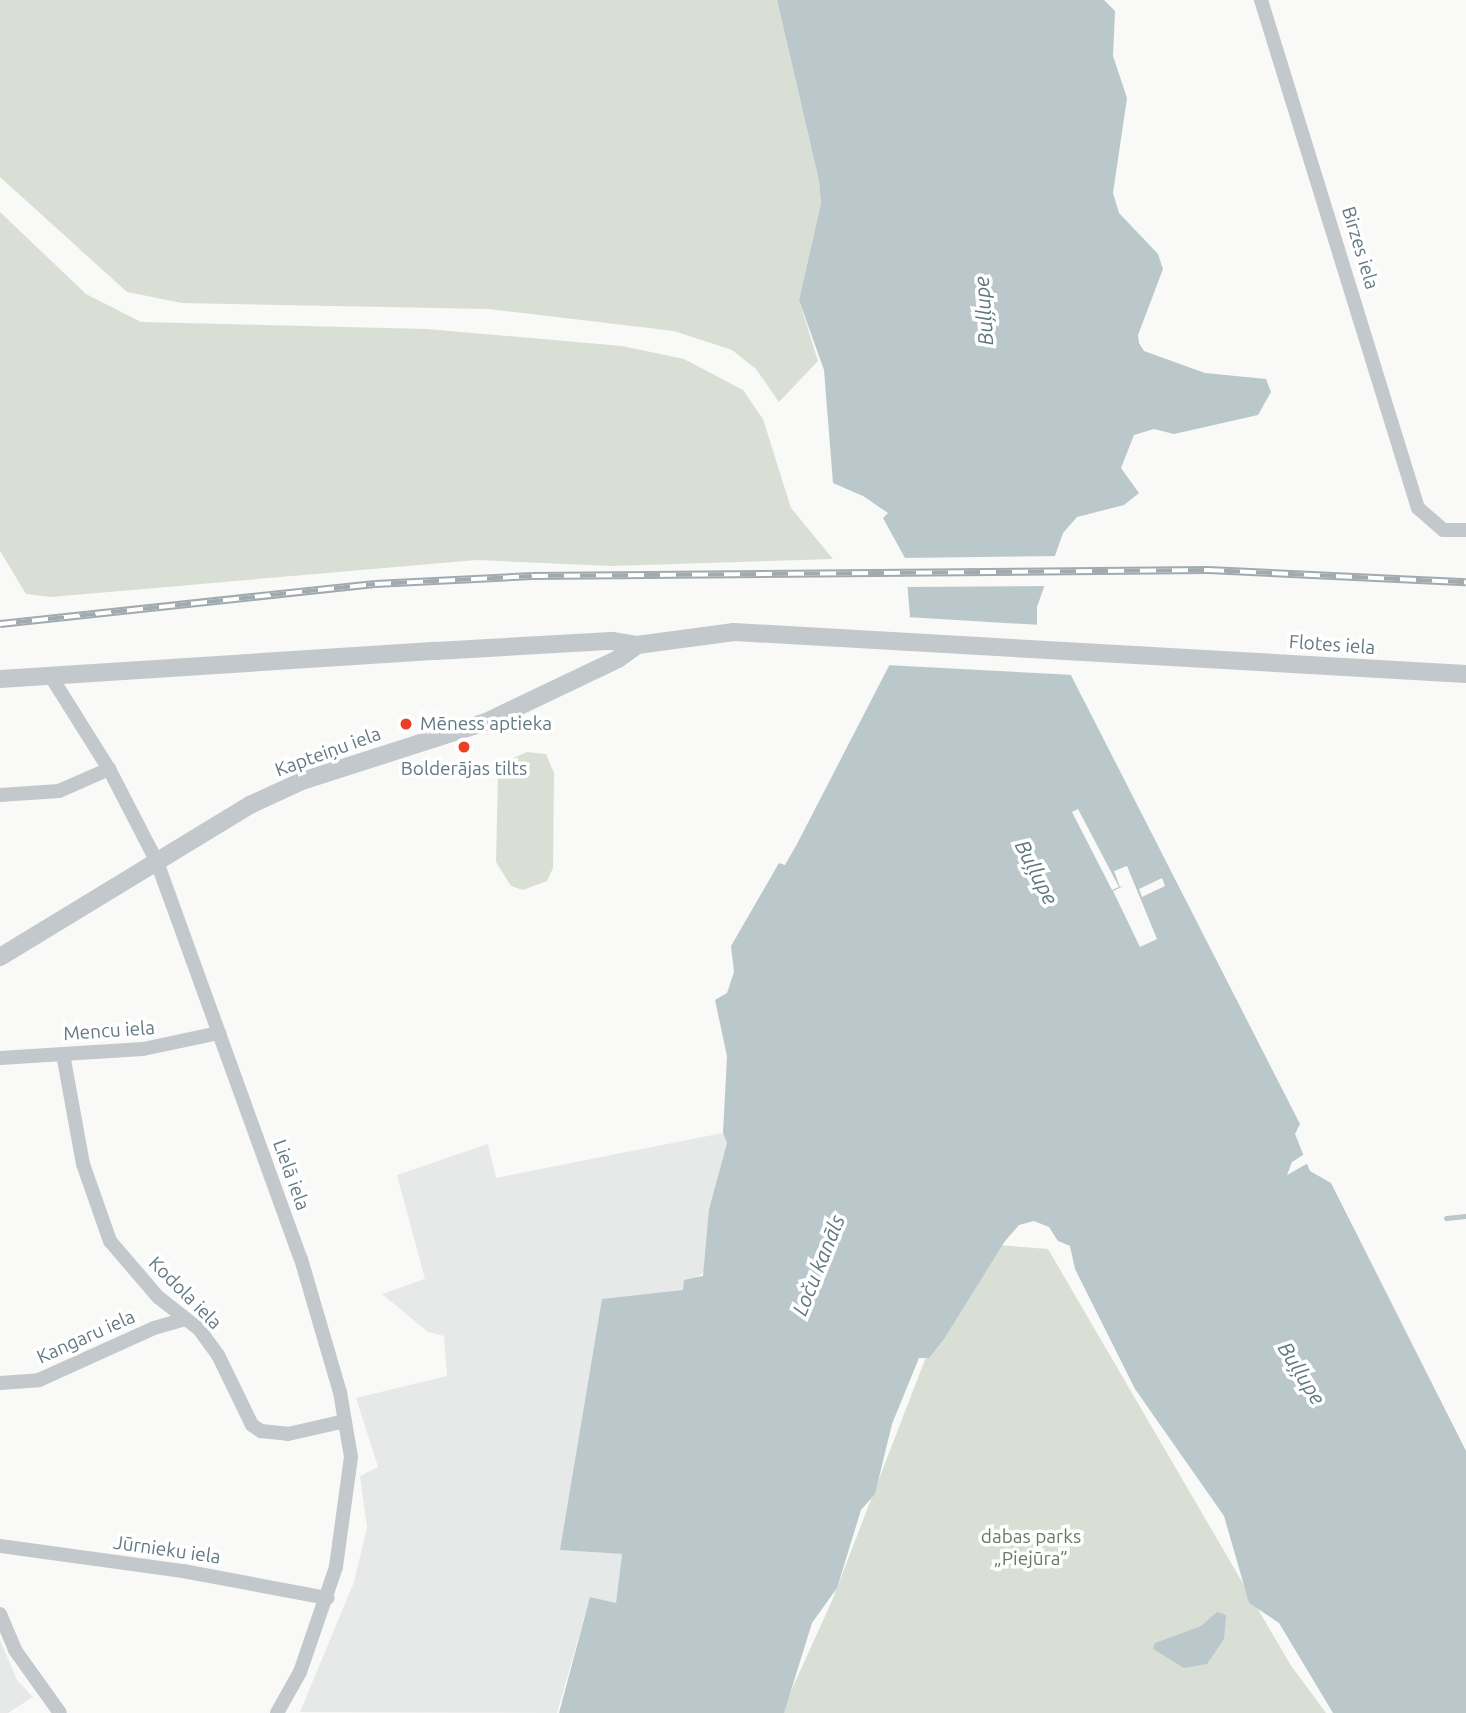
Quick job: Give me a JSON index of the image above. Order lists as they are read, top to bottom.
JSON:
{
  "streets": {
    "street": [
      "Birzes iela",
      "Flotes iela",
      "Kapteiņu iela",
      "Mencu iela",
      "Lielā iela",
      "Kodola iela",
      "Kangaru iela",
      "Jūrnieku iela"
    ]
  },
  "crossings": [
    ["Flotes iela", "Kapteiņu iela"],
    ["Kapteiņu iela", "Lielā iela"],
    ["Mencu iela", "Lielā iela"],
    ["Mencu iela", "Kodola iela"],
    ["Lielā iela", "Kodola iela"],
    ["Lielā iela", "Jūrnieku iela"],
    ["Kodola iela", "Kangaru iela"]
  ],
  "water": ["Buļļupe", "Loču kanāls"],
  "parks": ["dabas parks „Piejūra”"],
  "places": ["Mēness aptieka", "Bolderājas tilts"]
}
